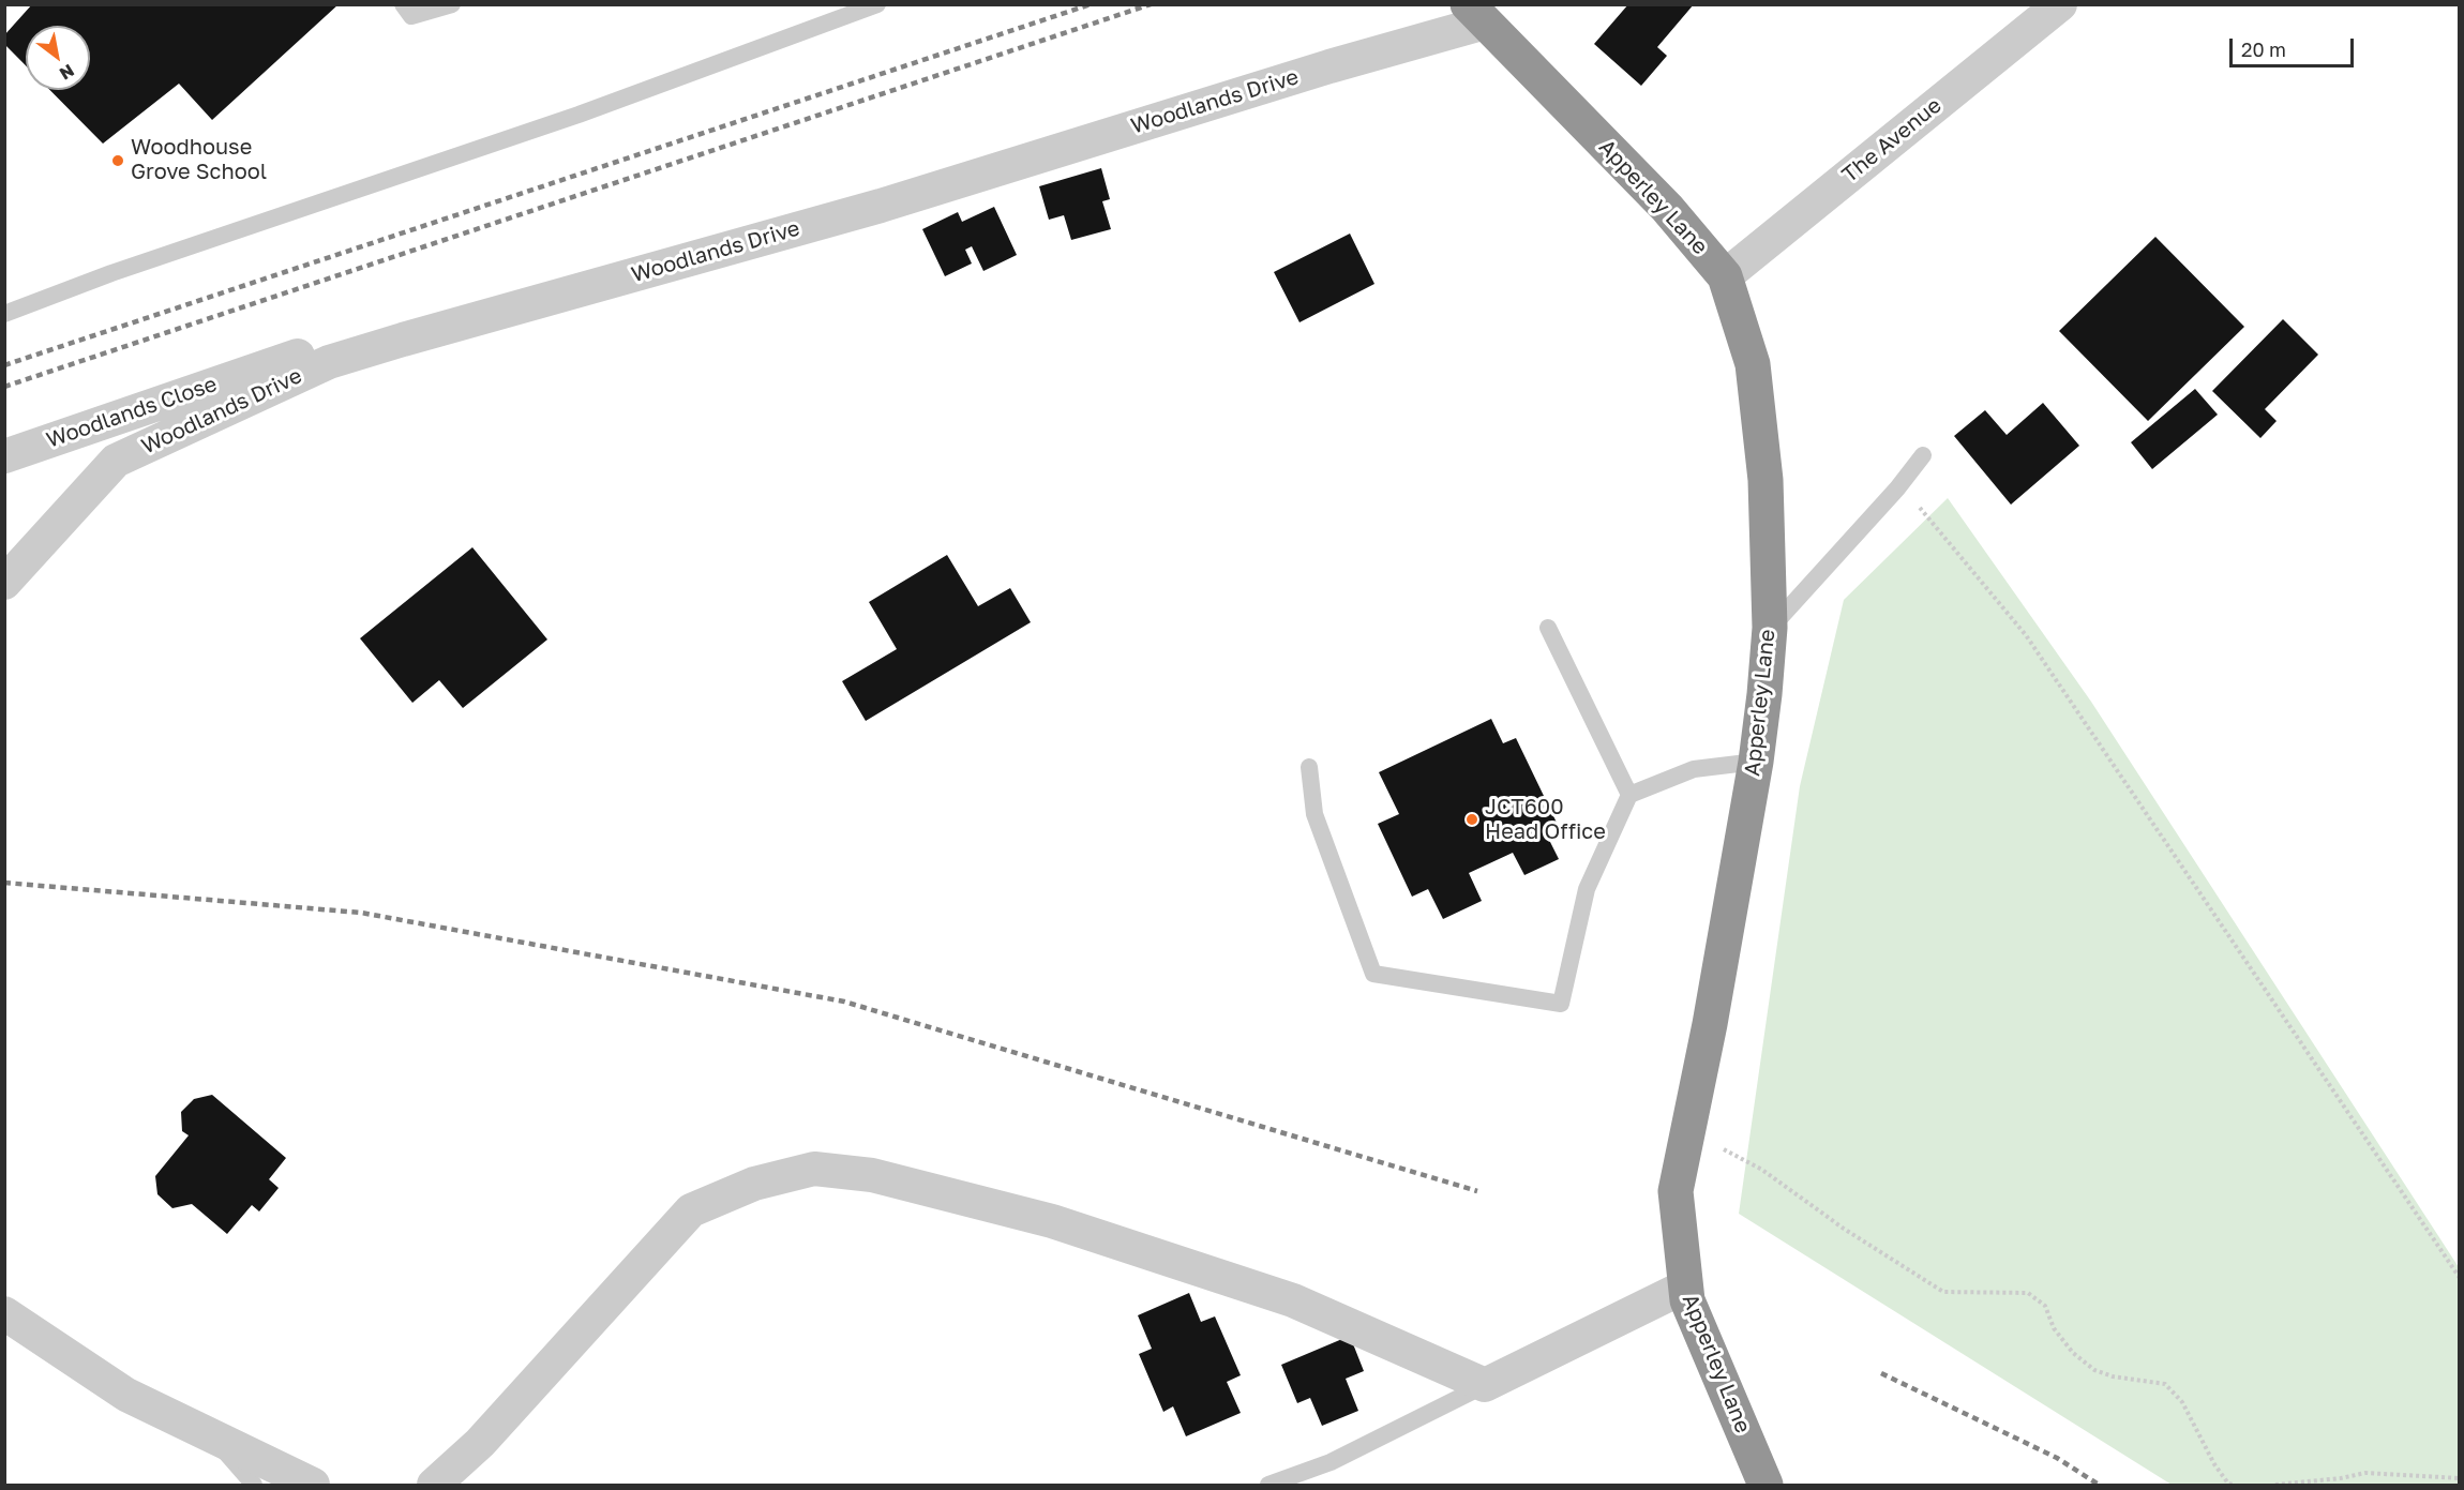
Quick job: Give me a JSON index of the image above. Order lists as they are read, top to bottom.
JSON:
{
  "streets": {
    "highway": ["Apperley Lane"],
    "street": ["Woodlands Drive", "The Avenue", "Woodlands Close"]
  },
  "crossings": [
    ["Woodlands Drive", "Apperley Lane"],
    ["Woodlands Drive", "Woodlands Close"],
    ["The Avenue", "Apperley Lane"]
  ],
  "places": ["Woodhouse Grove School", "JCT600 Head Office"],
  "scale_bar": "20 m",
  "north": "bottom right"
}
